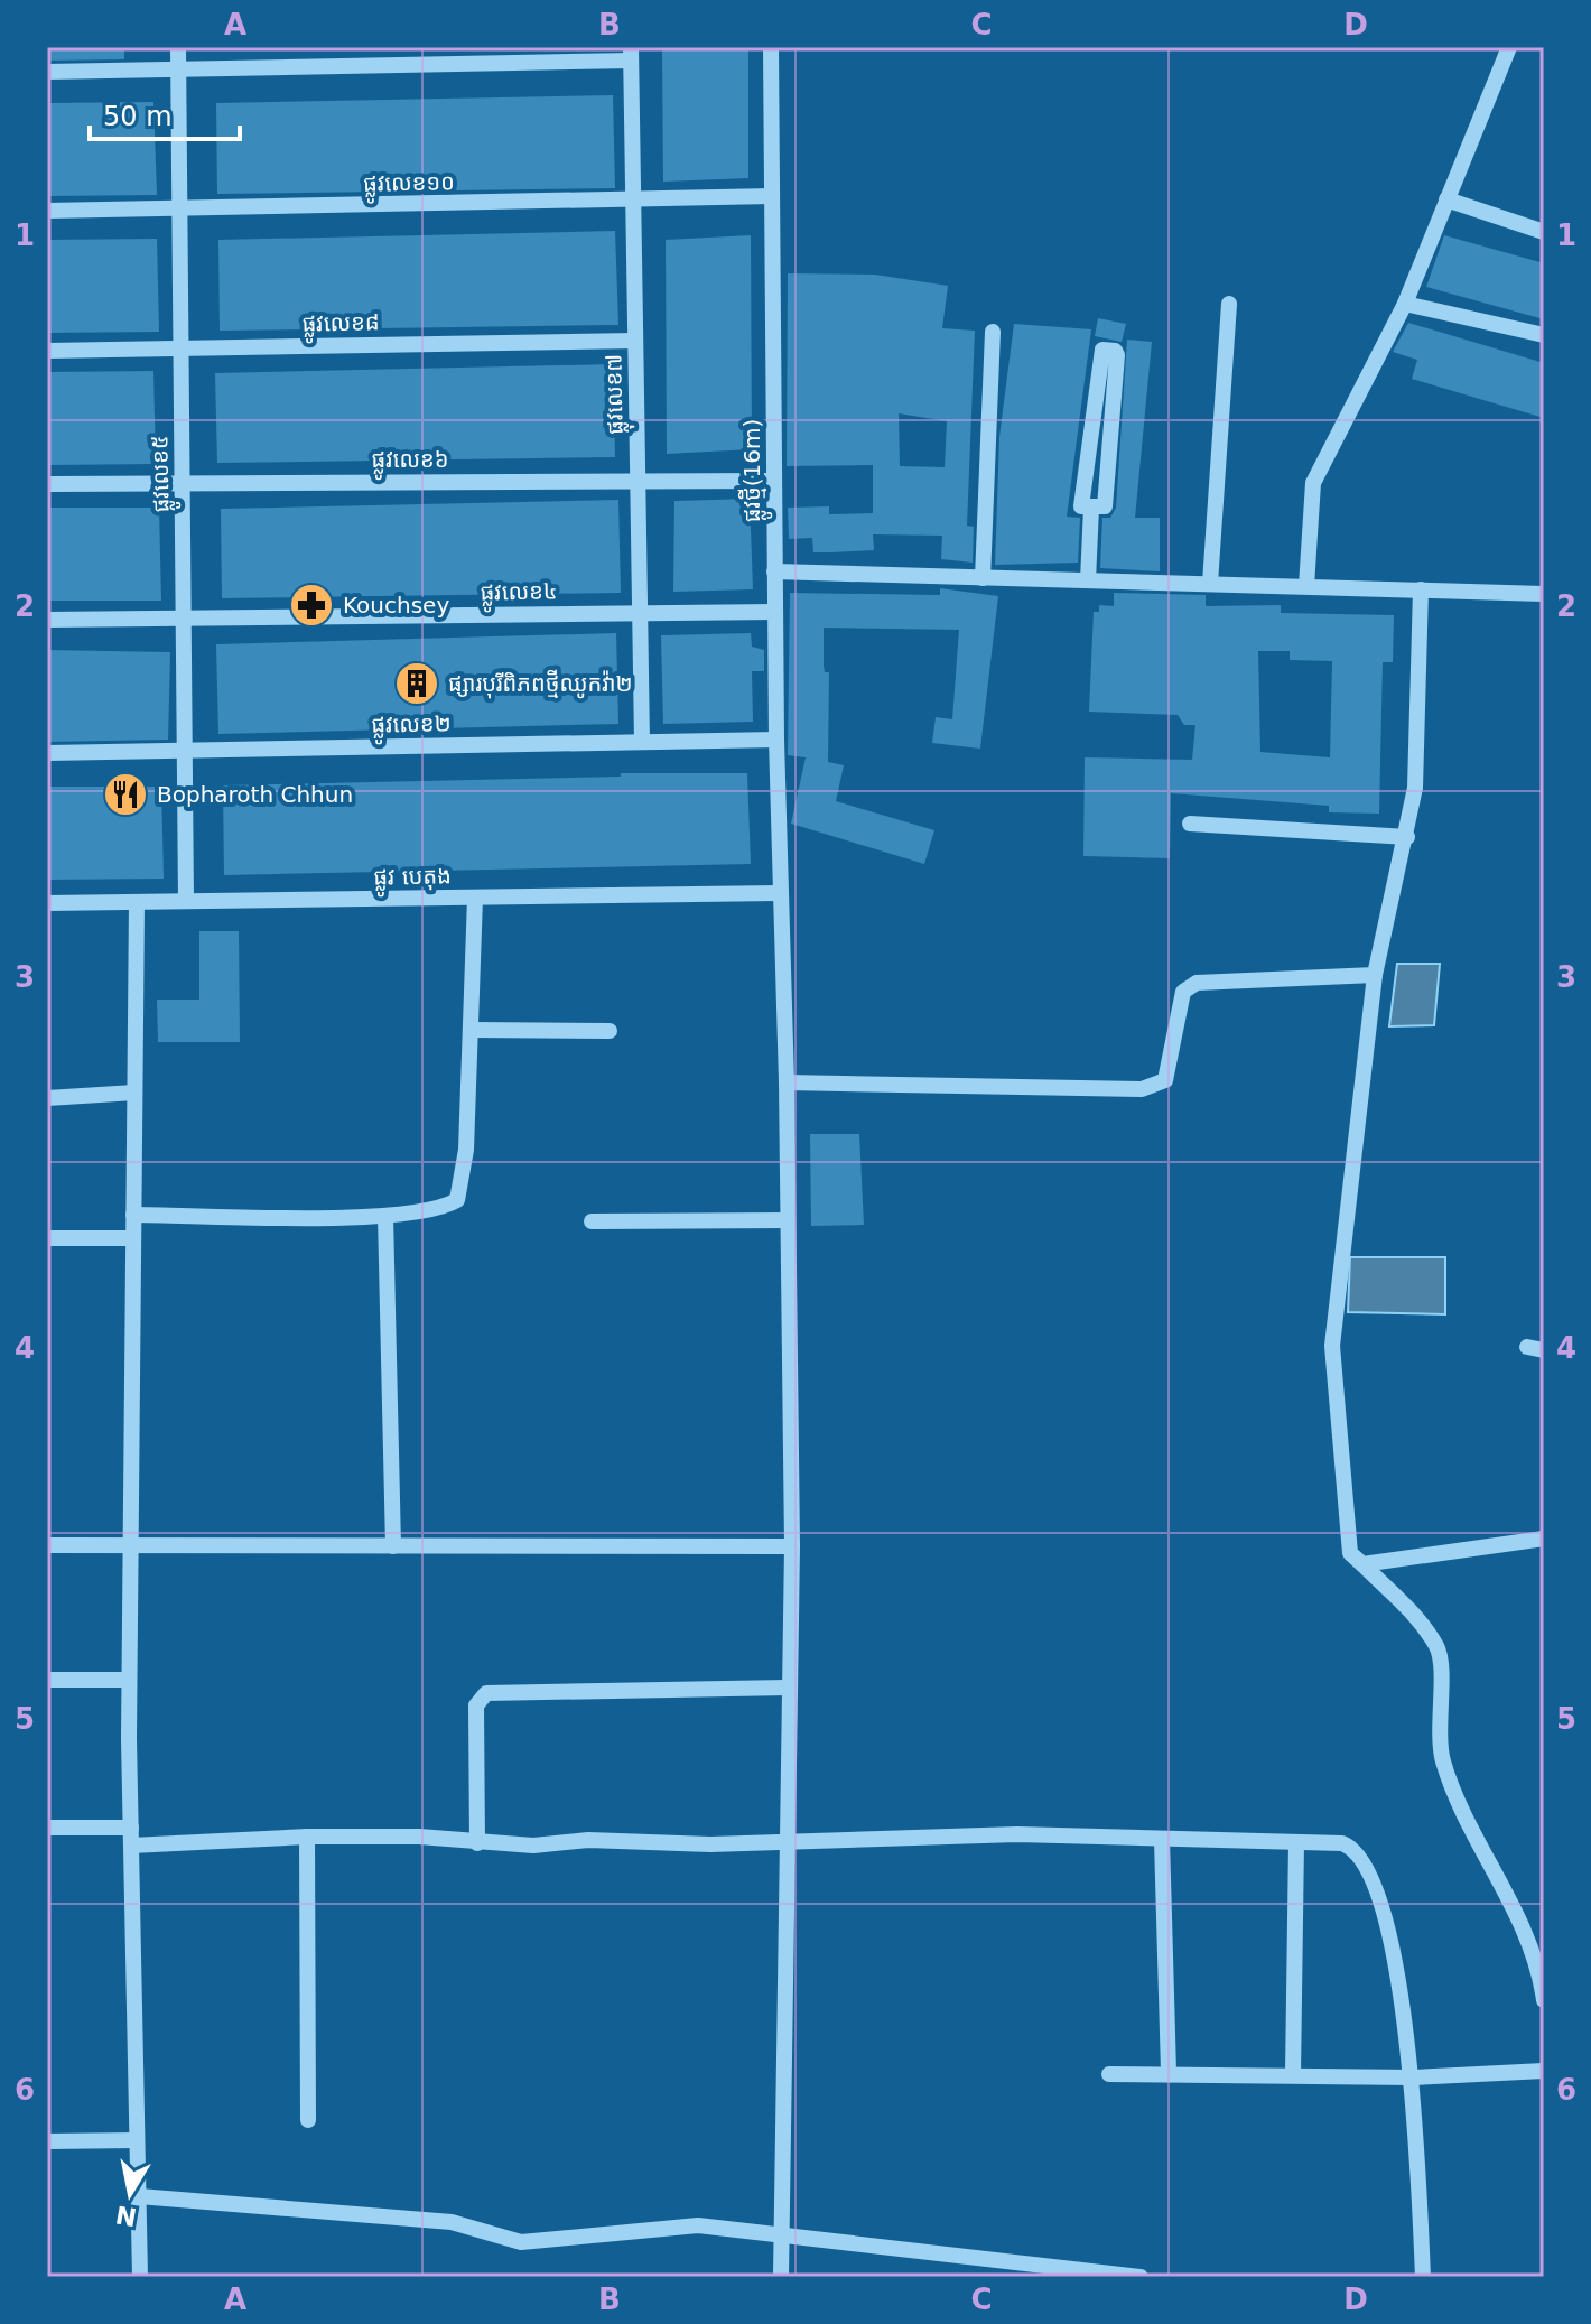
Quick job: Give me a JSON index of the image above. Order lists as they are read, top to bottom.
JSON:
{
  "streets": {
    "street": [
      "ផ្លូវលេខ១០",
      "ផ្លូវលេខ៨",
      "ផ្លុវលេខ៧",
      "ផ្លូវលេខ៦",
      "ផ្លូវថ្មី(16m)",
      "ផ្លូវលេខ៥",
      "ផ្លូវលេខ៤",
      "ផ្លូវលេខ២",
      "ផ្លូវ បេតុង"
    ]
  },
  "crossings": [
    ["ផ្លូវលេខ១០", "ផ្លុវលេខ៧"],
    ["ផ្លូវលេខ១០", "ផ្លូវថ្មី(16m)"],
    ["ផ្លូវលេខ១០", "ផ្លូវលេខ៥"],
    ["ផ្លូវលេខ៨", "ផ្លុវលេខ៧"],
    ["ផ្លូវលេខ៨", "ផ្លូវលេខ៥"],
    ["ផ្លុវលេខ៧", "ផ្លូវលេខ៦"],
    ["ផ្លុវលេខ៧", "ផ្លូវលេខ៤"],
    ["ផ្លុវលេខ៧", "ផ្លូវលេខ២"],
    ["ផ្លូវលេខ៦", "ផ្លូវថ្មី(16m)"],
    ["ផ្លូវលេខ៦", "ផ្លូវលេខ៥"],
    ["ផ្លូវថ្មី(16m)", "ផ្លូវលេខ៤"],
    ["ផ្លូវថ្មី(16m)", "ផ្លូវលេខ២"],
    ["ផ្លូវថ្មី(16m)", "ផ្លូវ បេតុង"],
    ["ផ្លូវលេខ៥", "ផ្លូវលេខ៤"],
    ["ផ្លូវលេខ៥", "ផ្លូវលេខ២"],
    ["ផ្លូវលេខ៥", "ផ្លូវ បេតុង"]
  ],
  "places": {
    "pharmacy": ["Kouchsey"],
    "building": ["ផ្សារបុរីពិភពថ្មីឈូកវ៉ា២"],
    "restaurant": ["Bopharoth Chhun"]
  },
  "scale_bar": "50 m",
  "north": "bottom",
  "grid": {
    "columns": [
      "A",
      "B",
      "C",
      "D"
    ],
    "rows": [
      "1",
      "2",
      "3",
      "4",
      "5",
      "6"
    ]
  }
}
